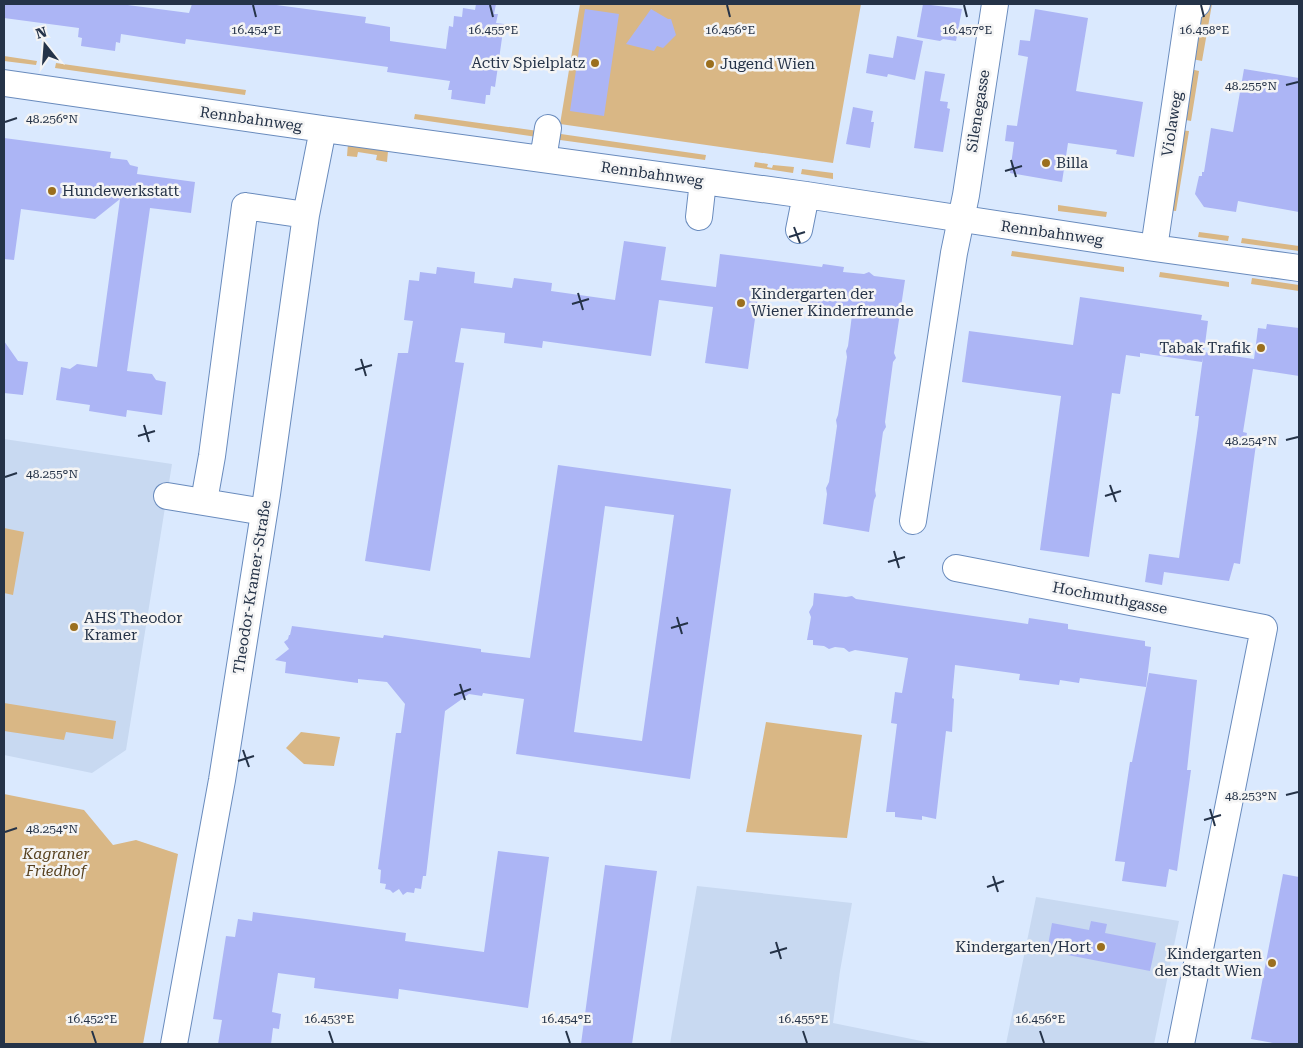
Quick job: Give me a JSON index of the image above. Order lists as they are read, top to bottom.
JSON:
{
  "streets": {
    "street": [
      "Silenegasse",
      "Rennbahnweg",
      "Violaweg",
      "Theodor-Kramer-Straße",
      "Hochmuthgasse"
    ]
  },
  "crossings": [
    ["Silenegasse", "Rennbahnweg"],
    ["Rennbahnweg", "Violaweg"],
    ["Rennbahnweg", "Theodor-Kramer-Straße"]
  ],
  "parks": ["Kagraner Friedhof"],
  "places": [
    "Activ Spielplatz",
    "Jugend Wien",
    "Billa",
    "Hundewerkstatt",
    "Kindergarten der Wiener Kinderfreunde",
    "Tabak Trafik",
    "AHS Theodor Kramer",
    "Kindergarten/Hort",
    "Kindergarten der Stadt Wien"
  ],
  "north": "top",
  "coordinates": [
    "16.458°E",
    "16.454°E",
    "16.455°E",
    "16.456°E",
    "16.457°E",
    "48.255°N",
    "48.256°N",
    "48.254°N",
    "48.253°N",
    "16.452°E",
    "16.453°E"
  ]
}
